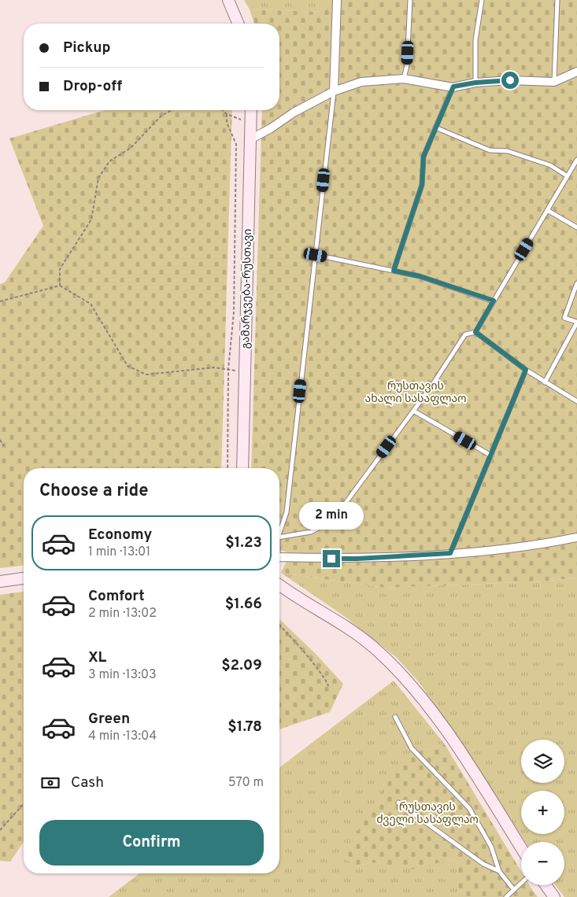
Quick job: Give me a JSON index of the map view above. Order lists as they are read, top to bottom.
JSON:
{
  "streets": {
    "main road": ["გამარჯვება-რუსთავი"]
  },
  "parks": ["რუსთავის ახალი სასაფლაო", "რუსთავის ძველი სასაფლაო"],
  "page": {
    "banner": ["Pickup", "Drop-off"],
    "heading": "Choose a ride",
    "bubble": "2 min",
    "list": [
      {
        "name": "Economy",
        "note": "1 min · 13:01",
        "value": "$1.23"
      },
      {
        "name": "Comfort",
        "note": "2 min · 13:02",
        "value": "$1.66"
      },
      {
        "name": "XL",
        "note": "3 min · 13:03",
        "value": "$2.09"
      },
      {
        "name": "Green",
        "note": "4 min · 13:04",
        "value": "$1.78"
      }
    ],
    "map_buttons": ["+", "−"],
    "pay": ["Cash", "570 m"],
    "buttons": "Confirm"
  }
}
